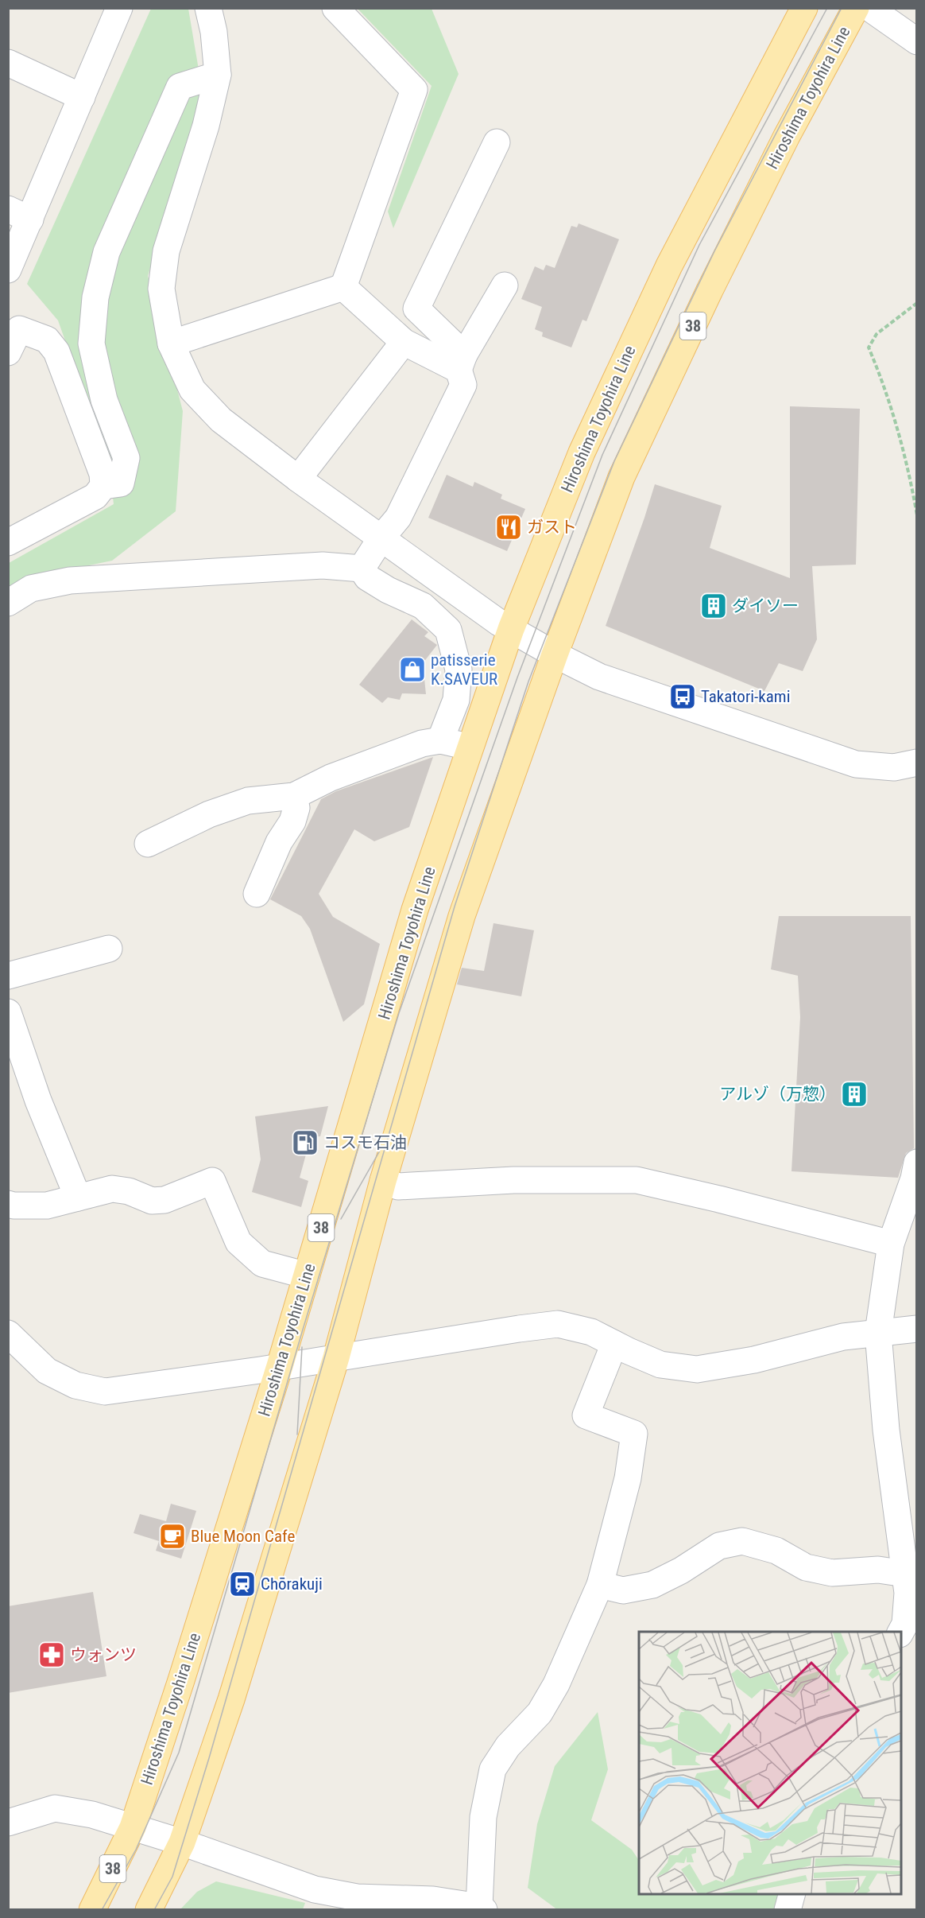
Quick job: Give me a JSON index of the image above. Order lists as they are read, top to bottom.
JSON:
{
  "streets": {
    "main road": ["Hiroshima Toyohira Line", "38"]
  },
  "places": {
    "restaurant": ["ガスト"],
    "building": ["ダイソー", "アルゾ（万惣）"],
    "shop": ["patisserie K.SAVEUR"],
    "bus stop": ["Takatori-kami"],
    "fuel station": ["コスモ石油"],
    "cafe": ["Blue Moon Cafe"],
    "station": ["Chōrakuji"],
    "pharmacy": ["ウォンツ"]
  }
}
